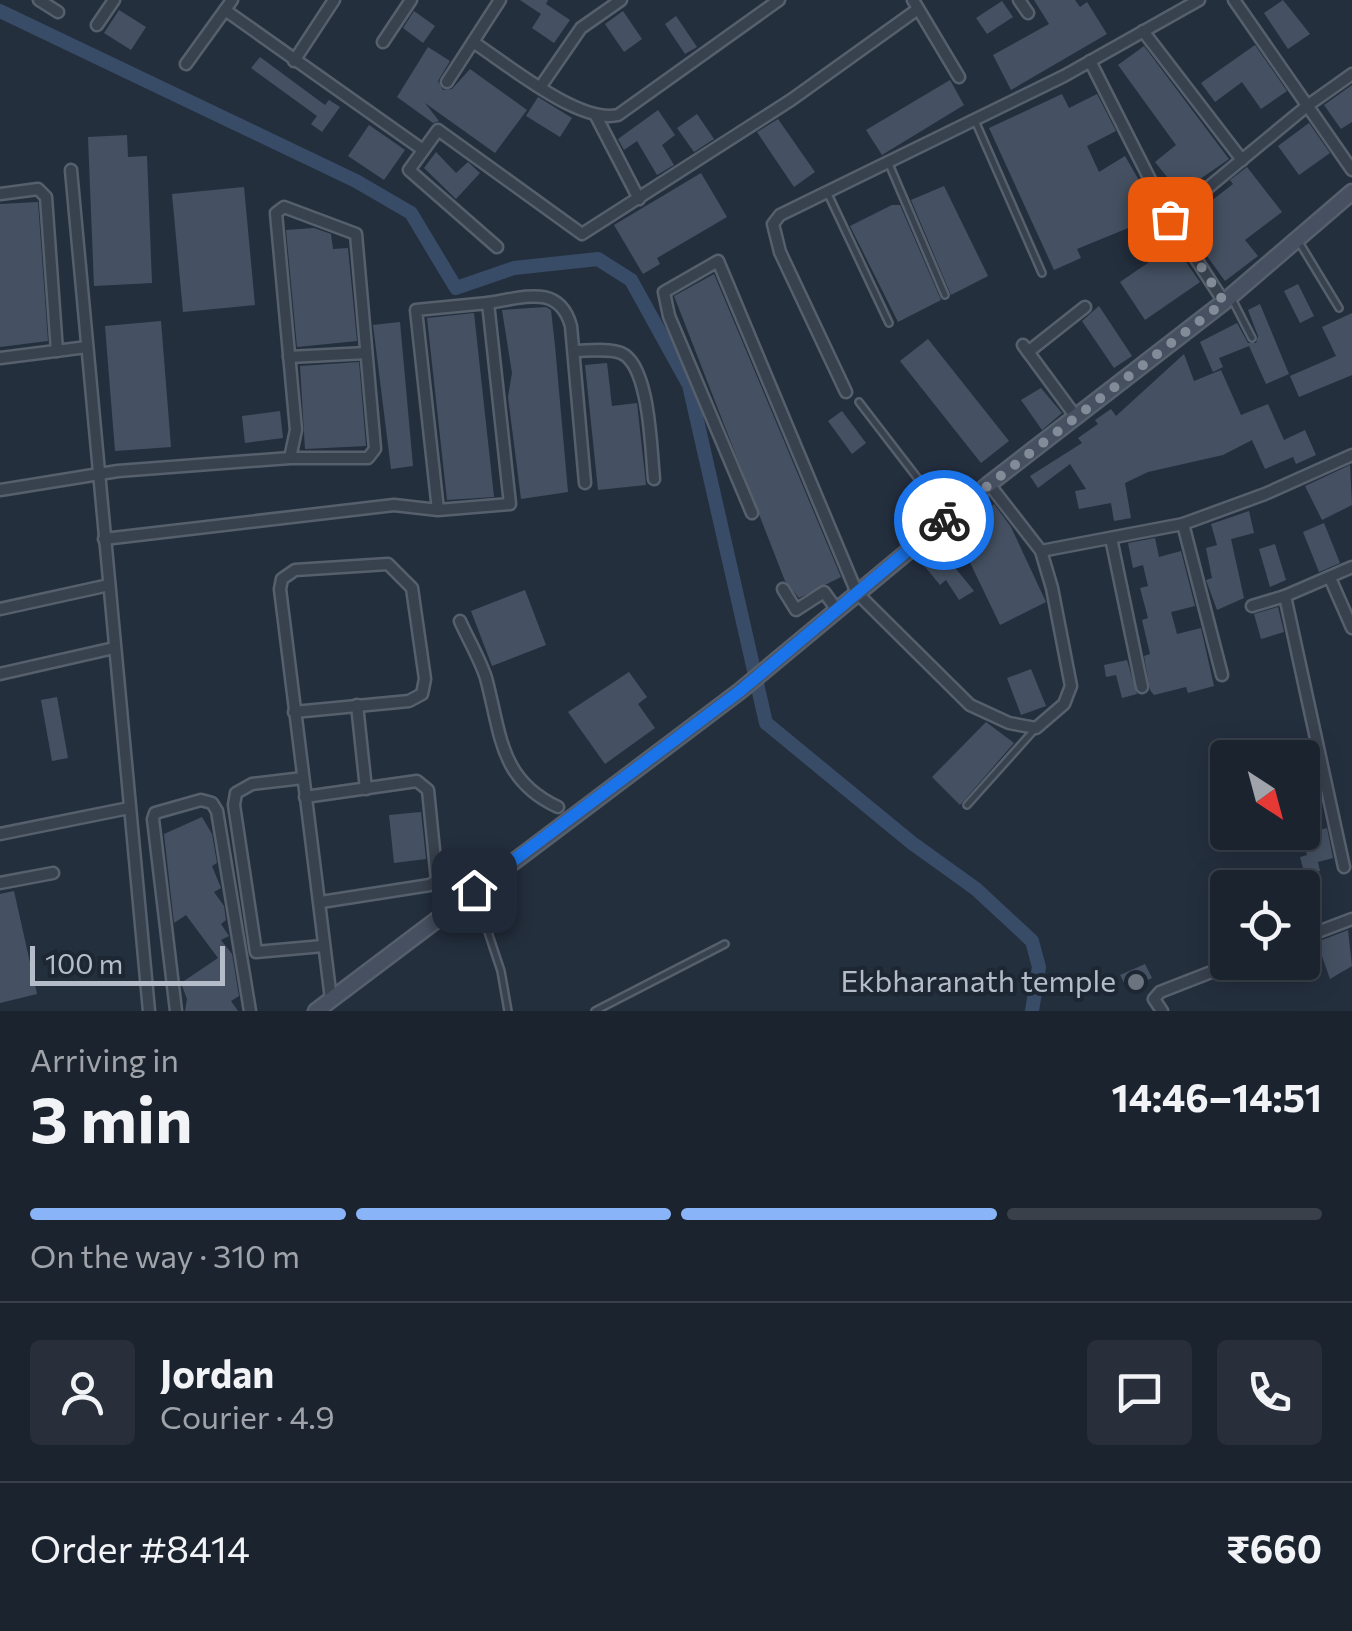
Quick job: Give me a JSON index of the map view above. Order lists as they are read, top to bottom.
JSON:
{
  "places": ["Ekbharanath temple"],
  "scale_bar": "100 m",
  "north": "bottom right",
  "page": {
    "scale": "100 m",
    "heading": ["3 min", "Arriving in", "14:46–14:51"],
    "panel": [
      "Jordan",
      "Courier · 4.9",
      "Order #8414",
      "₹660"
    ],
    "bar": "On the way · 310 m"
  }
}
